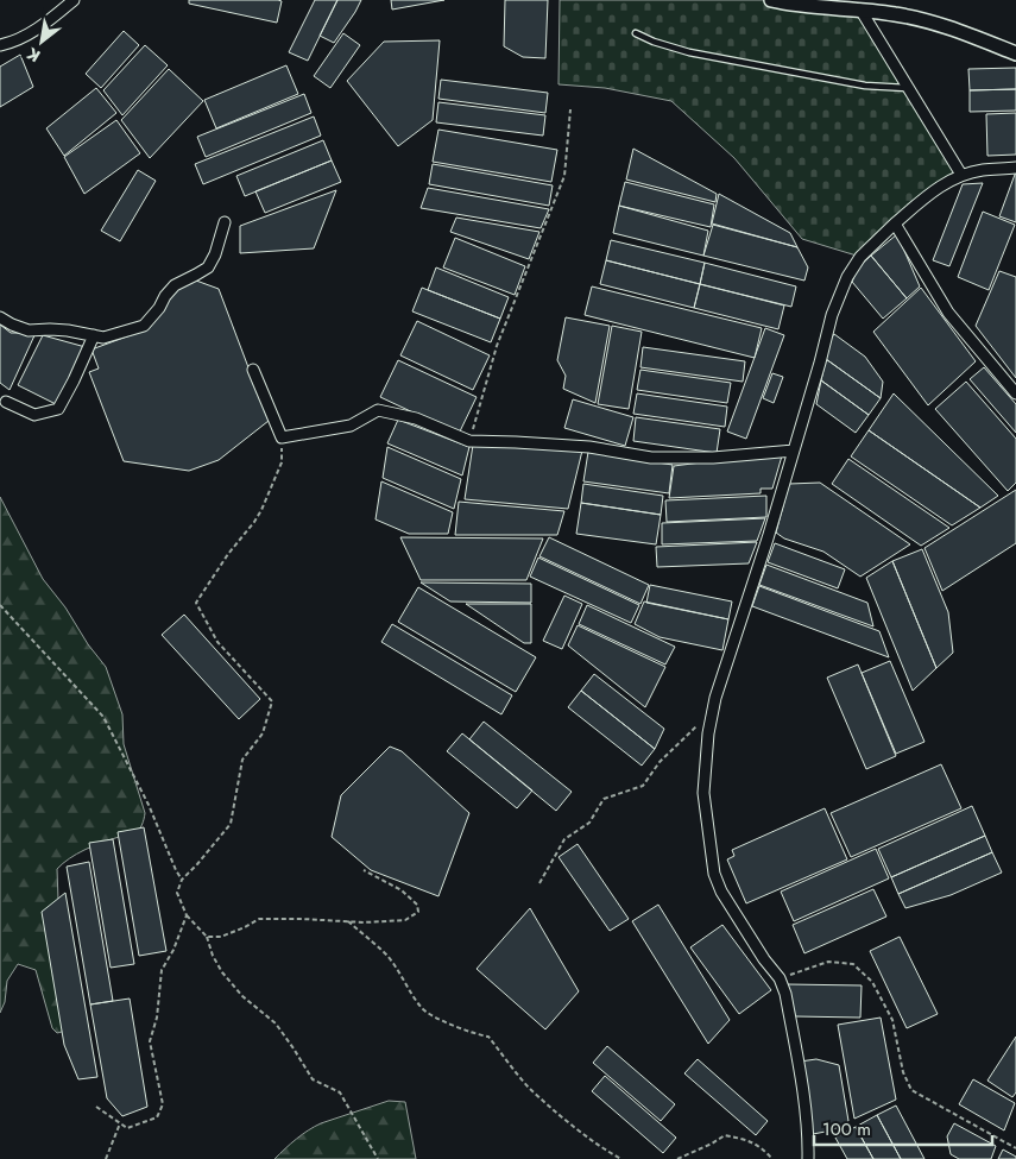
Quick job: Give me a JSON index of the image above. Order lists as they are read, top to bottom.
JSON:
{
  "scale_bar": "100 m",
  "north": "bottom left"
}
